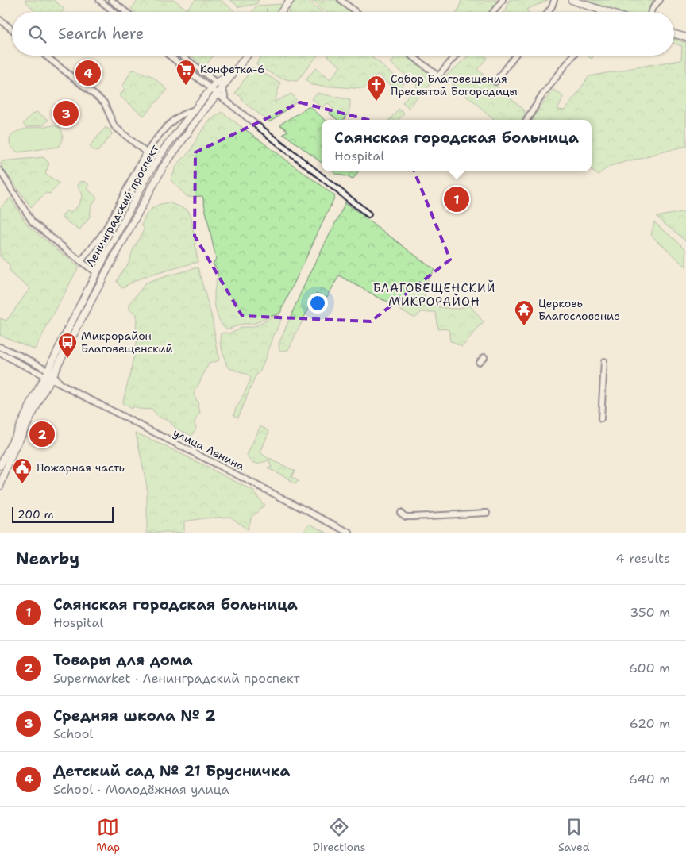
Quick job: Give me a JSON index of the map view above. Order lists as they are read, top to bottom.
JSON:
{
  "streets": {
    "main road": ["Ленинградский проспект"],
    "street": ["улица Ленина"]
  },
  "crossings": [
    ["Ленинградский проспект", "улица Ленина"]
  ],
  "districts": ["БЛАГОВЕЩЕНСКИЙ МИКРОРАЙОН"],
  "places": {
    "supermarket": ["Конфетка-6"],
    "church": ["Собор Благовещения Пресвятой Богородицы"],
    "temple": ["Церковь Благословение"],
    "bus stop": ["Микрорайон Благовещенский"],
    "public building": ["Пожарная часть"]
  },
  "scale_bar": "200 m",
  "page": {
    "search": "Search here",
    "pins": [
      "4",
      "3",
      "1",
      "2"
    ],
    "popup": ["Саянская городская больница", "Hospital"],
    "scale": "200 m",
    "heading": ["Nearby", "4 results"],
    "list": [
      {
        "mark": "1",
        "name": "Саянская городская больница",
        "note": "Hospital",
        "value": "350 m"
      },
      {
        "mark": "2",
        "name": "Товары для дома",
        "note": "Supermarket · Ленинградский проспект",
        "value": "600 m"
      },
      {
        "mark": "3",
        "name": "Средняя школа № 2",
        "note": "School",
        "value": "620 m"
      },
      {
        "mark": "4",
        "name": "Детский сад № 21 Брусничка",
        "note": "School · Молодёжная улица",
        "value": "640 m"
      }
    ],
    "nav": ["Map", "Directions", "Saved"]
  }
}
